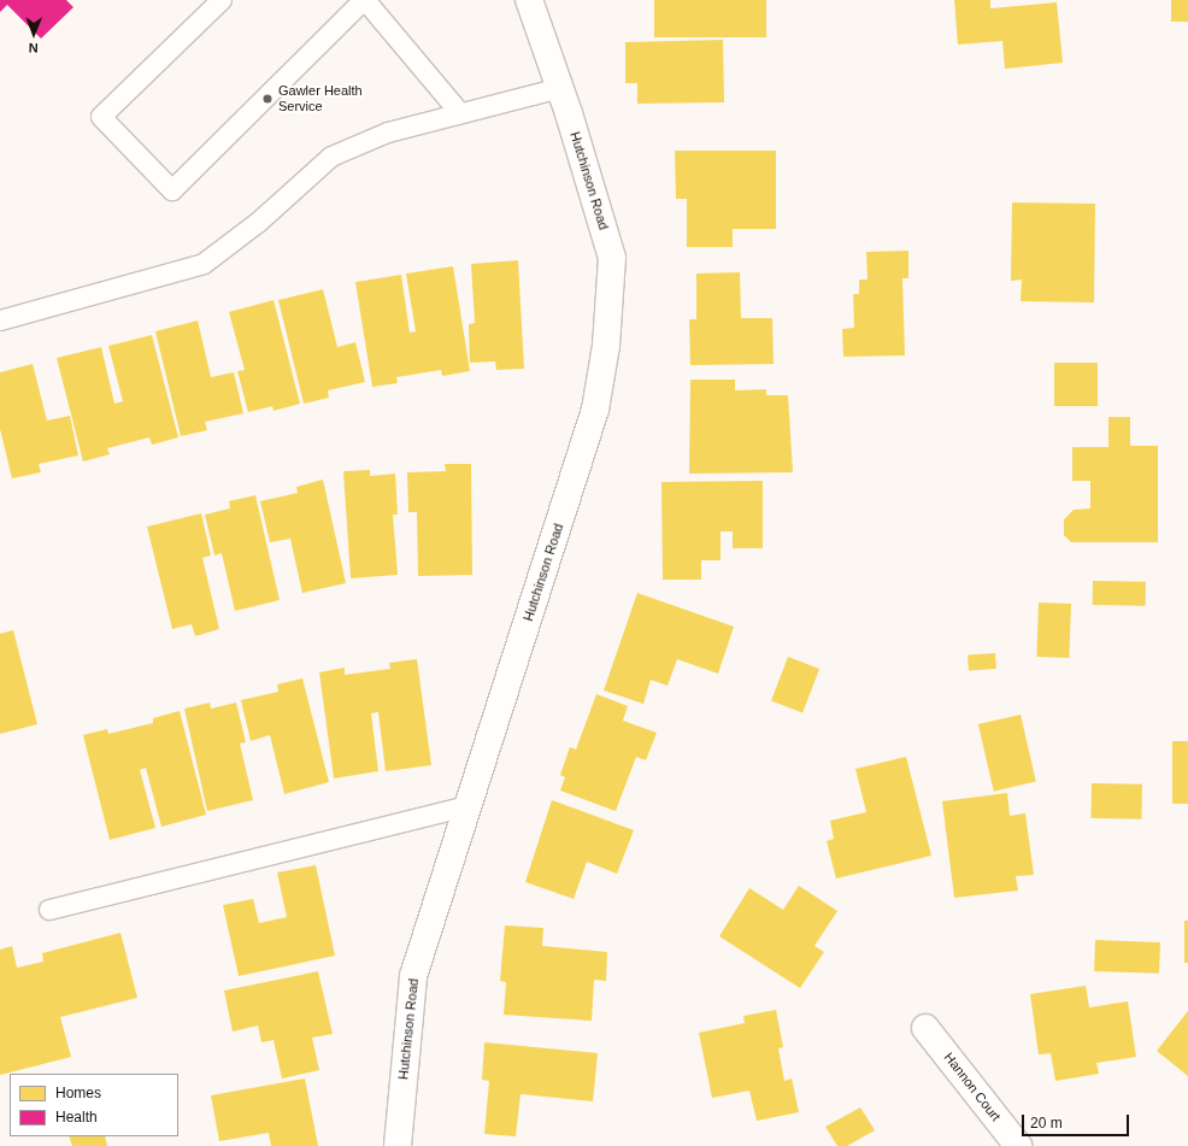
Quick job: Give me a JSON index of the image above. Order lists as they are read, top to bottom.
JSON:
{
  "streets": {
    "street": ["Hutchinson Road", "Hannon Court"]
  },
  "places": ["Gawler Health Service"],
  "legend": ["Homes", "Health"],
  "scale_bar": "20 m",
  "north": "bottom"
}
